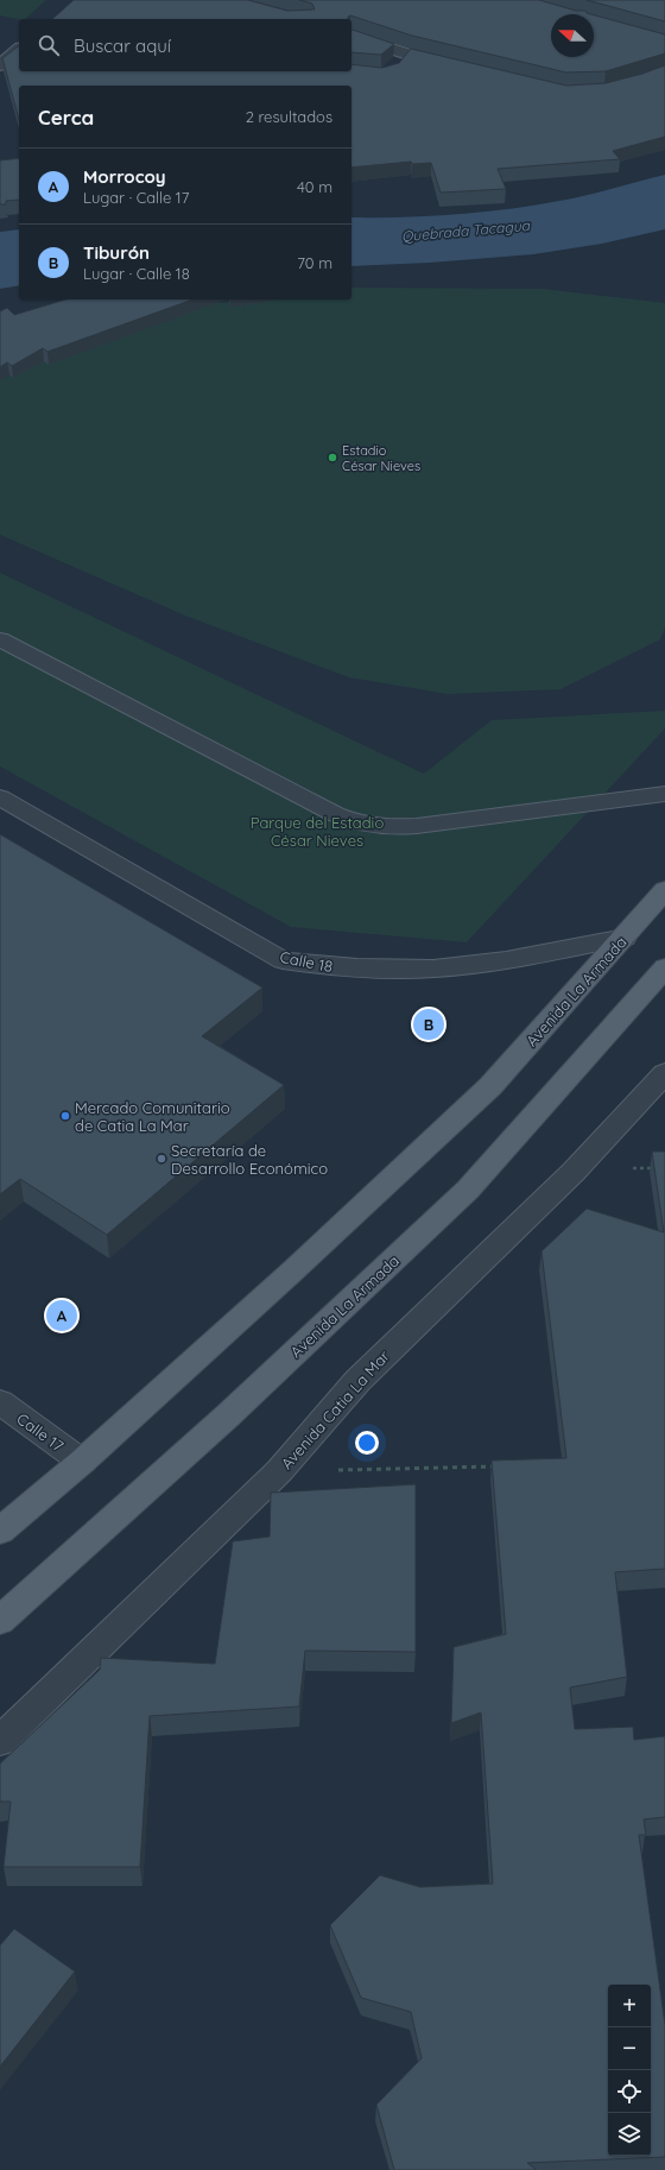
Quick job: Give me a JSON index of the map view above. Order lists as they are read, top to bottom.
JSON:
{
  "streets": {
    "main road": ["Avenida La Armada"],
    "street": ["Calle 18", "Avenida Catia La Mar", "Calle 17"]
  },
  "crossings": [
    ["Calle 18", "Avenida La Armada"],
    ["Avenida La Armada", "Calle 17"]
  ],
  "water": ["Quebrada Tacagua"],
  "parks": ["Parque del Estadio César Nieves"],
  "places": ["Estadio César Nieves", "Mercado Comunitario de Catia La Mar", "Secretaría de Desarrollo Económico"],
  "north": "left",
  "page": {
    "search": "Buscar aquí",
    "heading": ["Cerca", "2 resultados"],
    "list": [
      {
        "mark": "A",
        "name": "Morrocoy",
        "note": "Lugar · Calle 17",
        "value": "40 m"
      },
      {
        "mark": "B",
        "name": "Tiburón",
        "note": "Lugar · Calle 18",
        "value": "70 m"
      }
    ],
    "pins": ["B", "A"],
    "map_buttons": ["+", "−"]
  }
}
